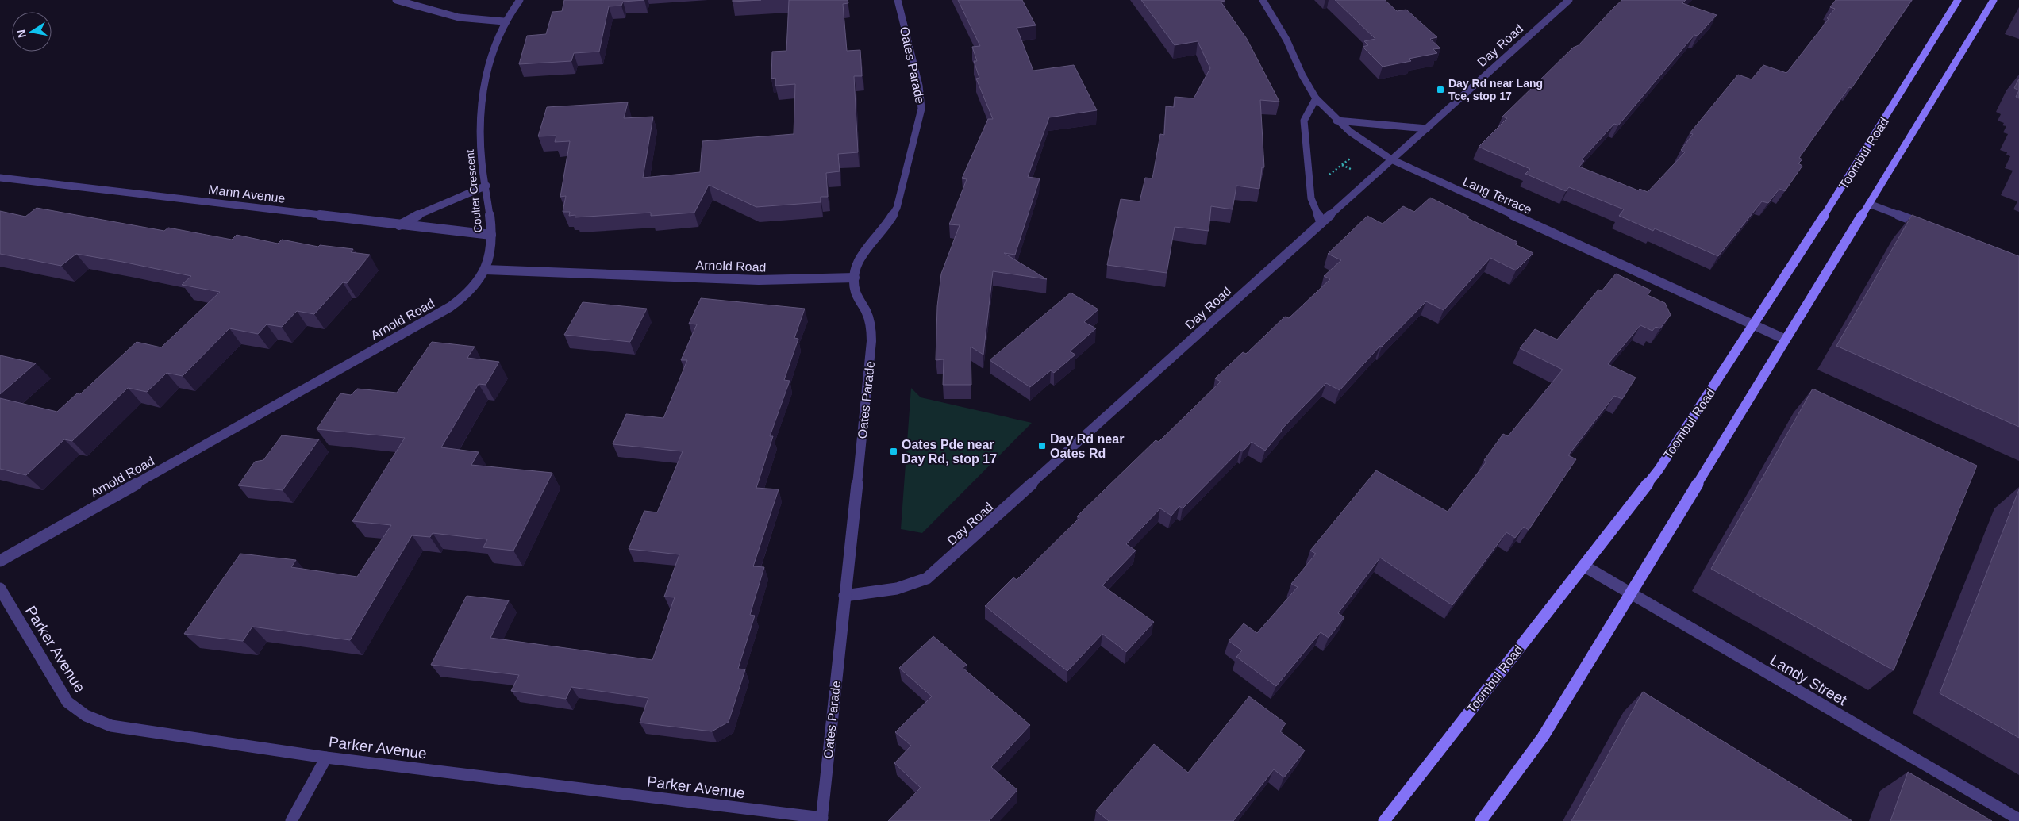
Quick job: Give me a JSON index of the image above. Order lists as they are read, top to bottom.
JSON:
{
  "streets": {
    "main road": ["Toombul Road"],
    "street": [
      "Day Road",
      "Oates Parade",
      "Coulter Crescent",
      "Mann Avenue",
      "Lang Terrace",
      "Arnold Road",
      "Parker Avenue",
      "Landy Street"
    ]
  },
  "crossings": [
    ["Day Road", "Oates Parade"],
    ["Day Road", "Lang Terrace"],
    ["Oates Parade", "Arnold Road"],
    ["Oates Parade", "Parker Avenue"],
    ["Toombul Road", "Lang Terrace"],
    ["Toombul Road", "Landy Street"],
    ["Coulter Crescent", "Mann Avenue"],
    ["Coulter Crescent", "Arnold Road"]
  ],
  "places": {
    "transit": ["Day Rd near Lang Tce, stop 17", "Day Rd near Oates Rd", "Oates Pde near Day Rd, stop 17"]
  },
  "north": "left"
}
